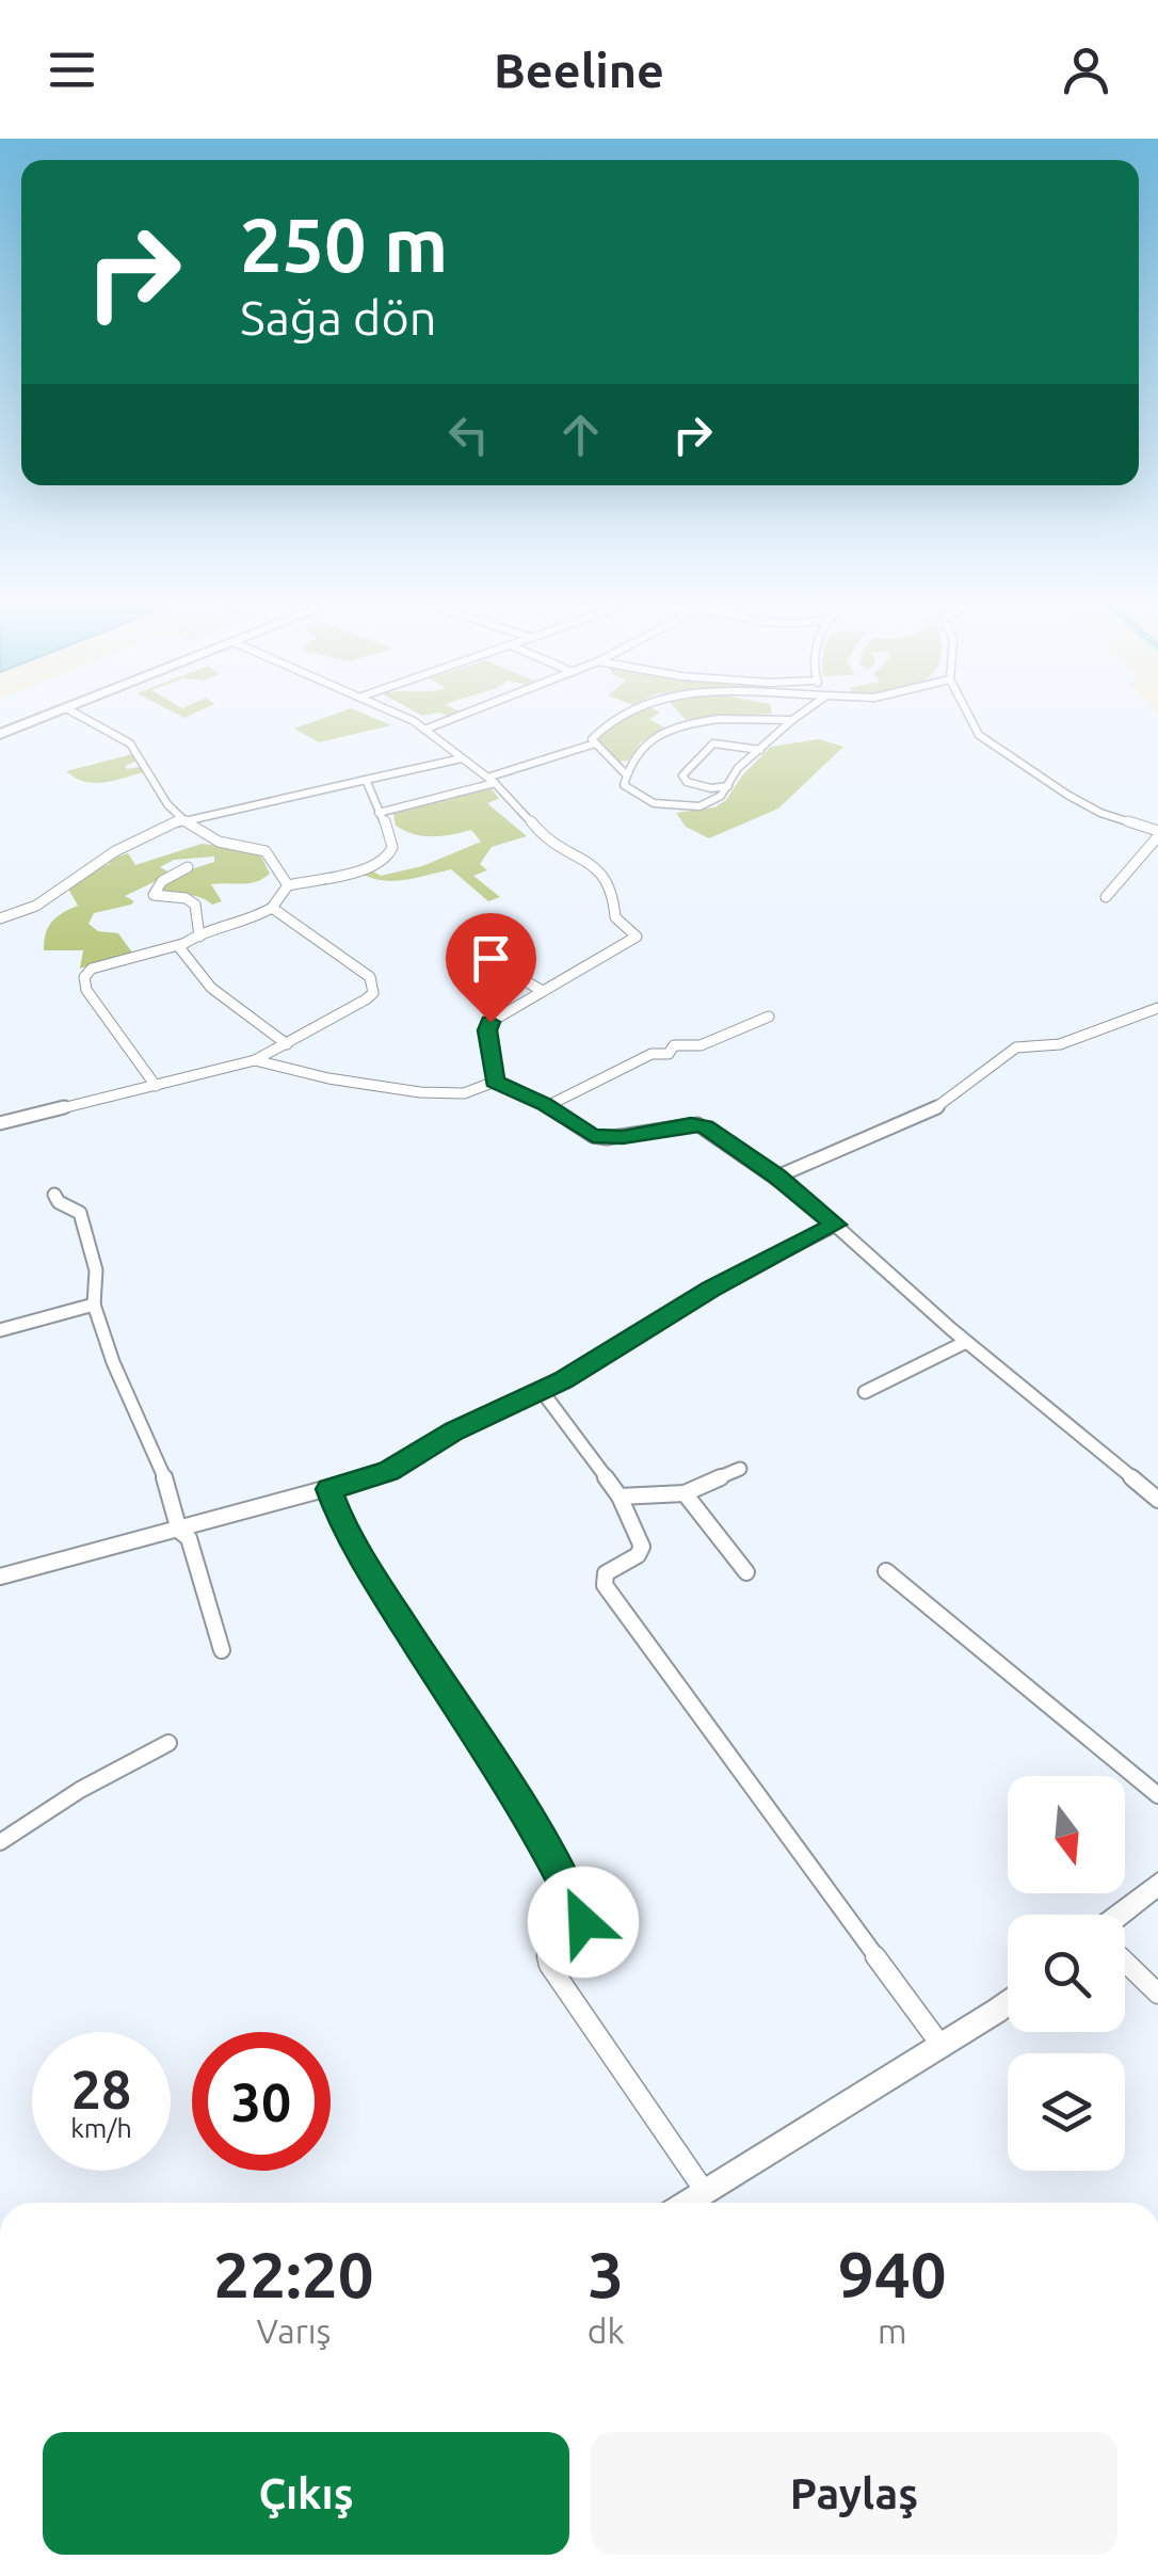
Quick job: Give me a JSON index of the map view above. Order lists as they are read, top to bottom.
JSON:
{
  "north": "bottom",
  "page": {
    "header": "Beeline",
    "turn": ["250 m", "Sağa dön"],
    "speed": "28 km/h",
    "limit": "30",
    "eta": [
      "22:20",
      "Varış",
      "3",
      "dk",
      "940",
      "m"
    ],
    "buttons": ["Çıkış", "Paylaş"]
  }
}
